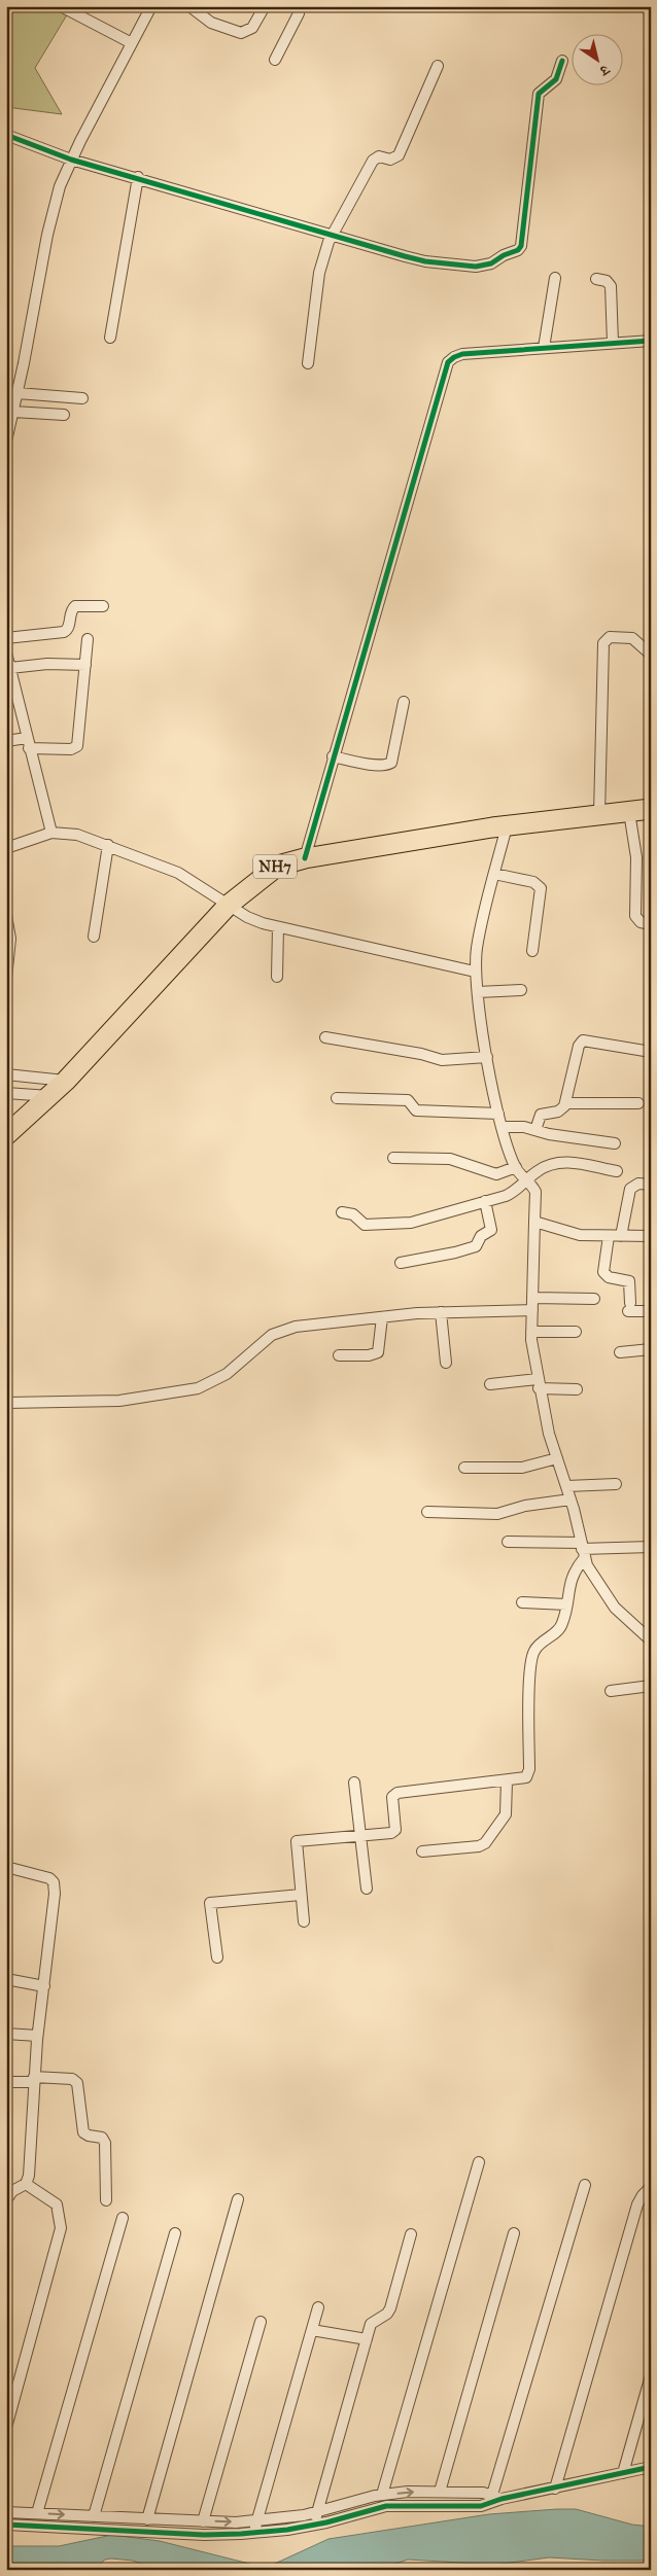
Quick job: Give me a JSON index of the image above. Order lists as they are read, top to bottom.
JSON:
{
  "streets": {
    "highway": ["NH7"]
  },
  "north": "bottom right"
}
